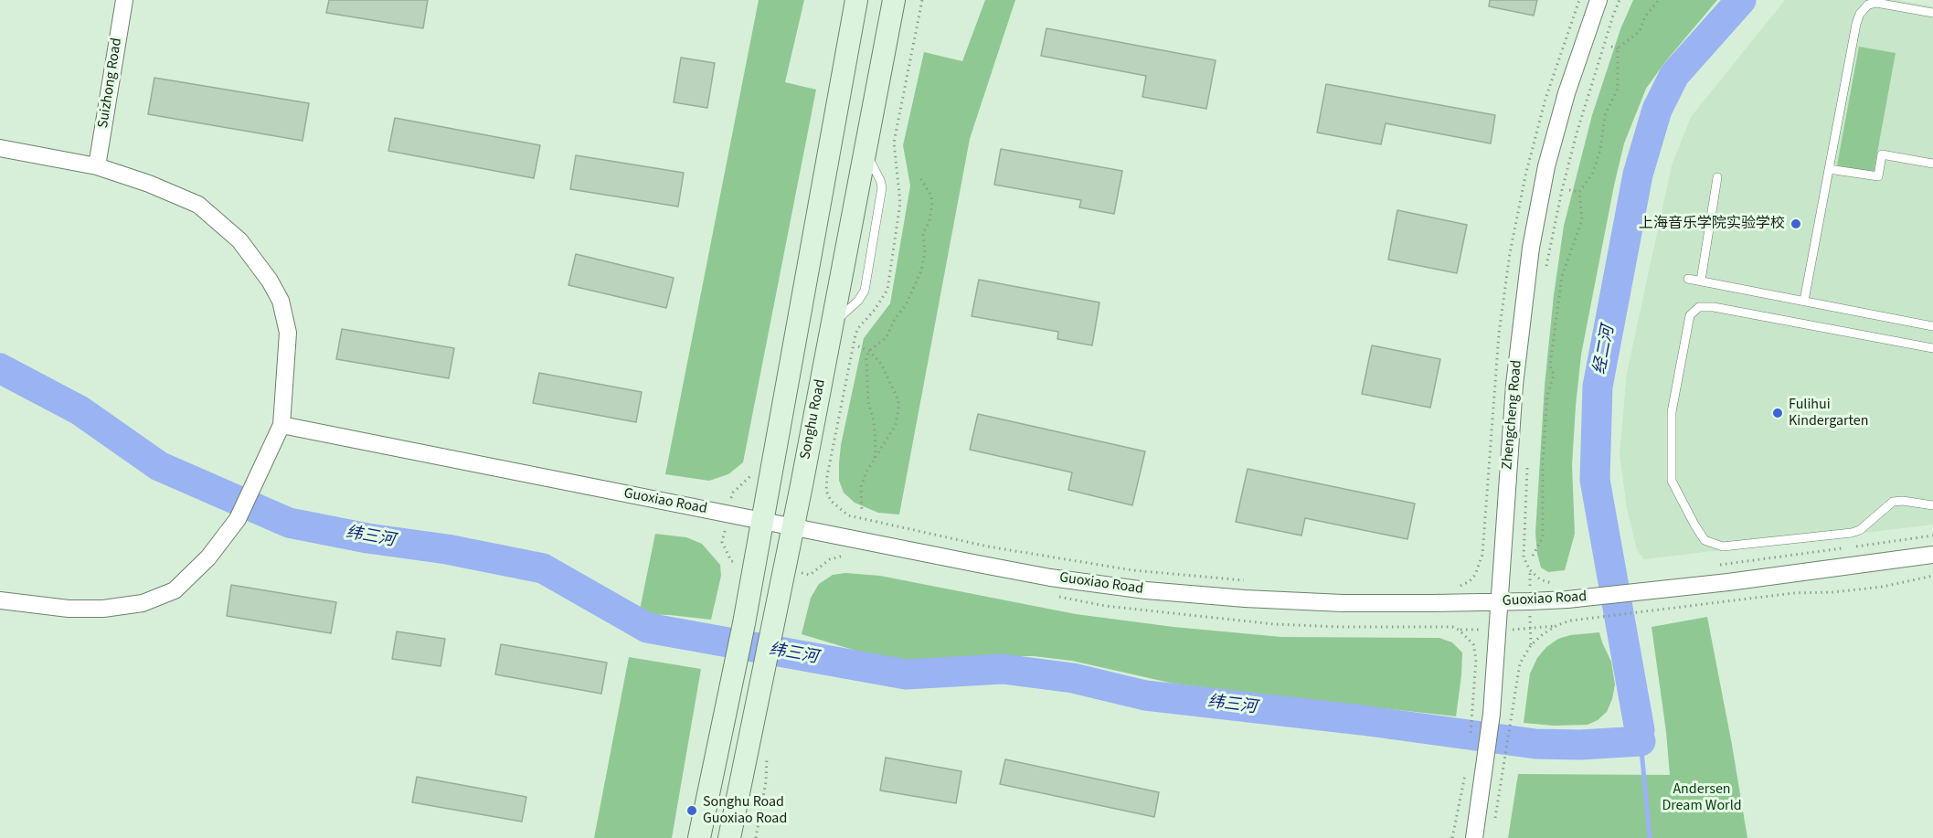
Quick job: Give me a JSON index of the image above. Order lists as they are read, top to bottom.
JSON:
{
  "streets": {
    "main road": ["Songhu Road"],
    "street": ["Suizhong Road", "Zhengcheng Road", "Guoxiao Road"]
  },
  "crossings": [
    ["Zhengcheng Road", "Guoxiao Road"],
    ["Songhu Road", "Guoxiao Road"]
  ],
  "water": ["经二河", "纬三河"],
  "parks": ["Andersen Dream World"],
  "places": ["上海音乐学院实验学校", "Fulihui Kindergarten", "Songhu Road Guoxiao Road"]
}
